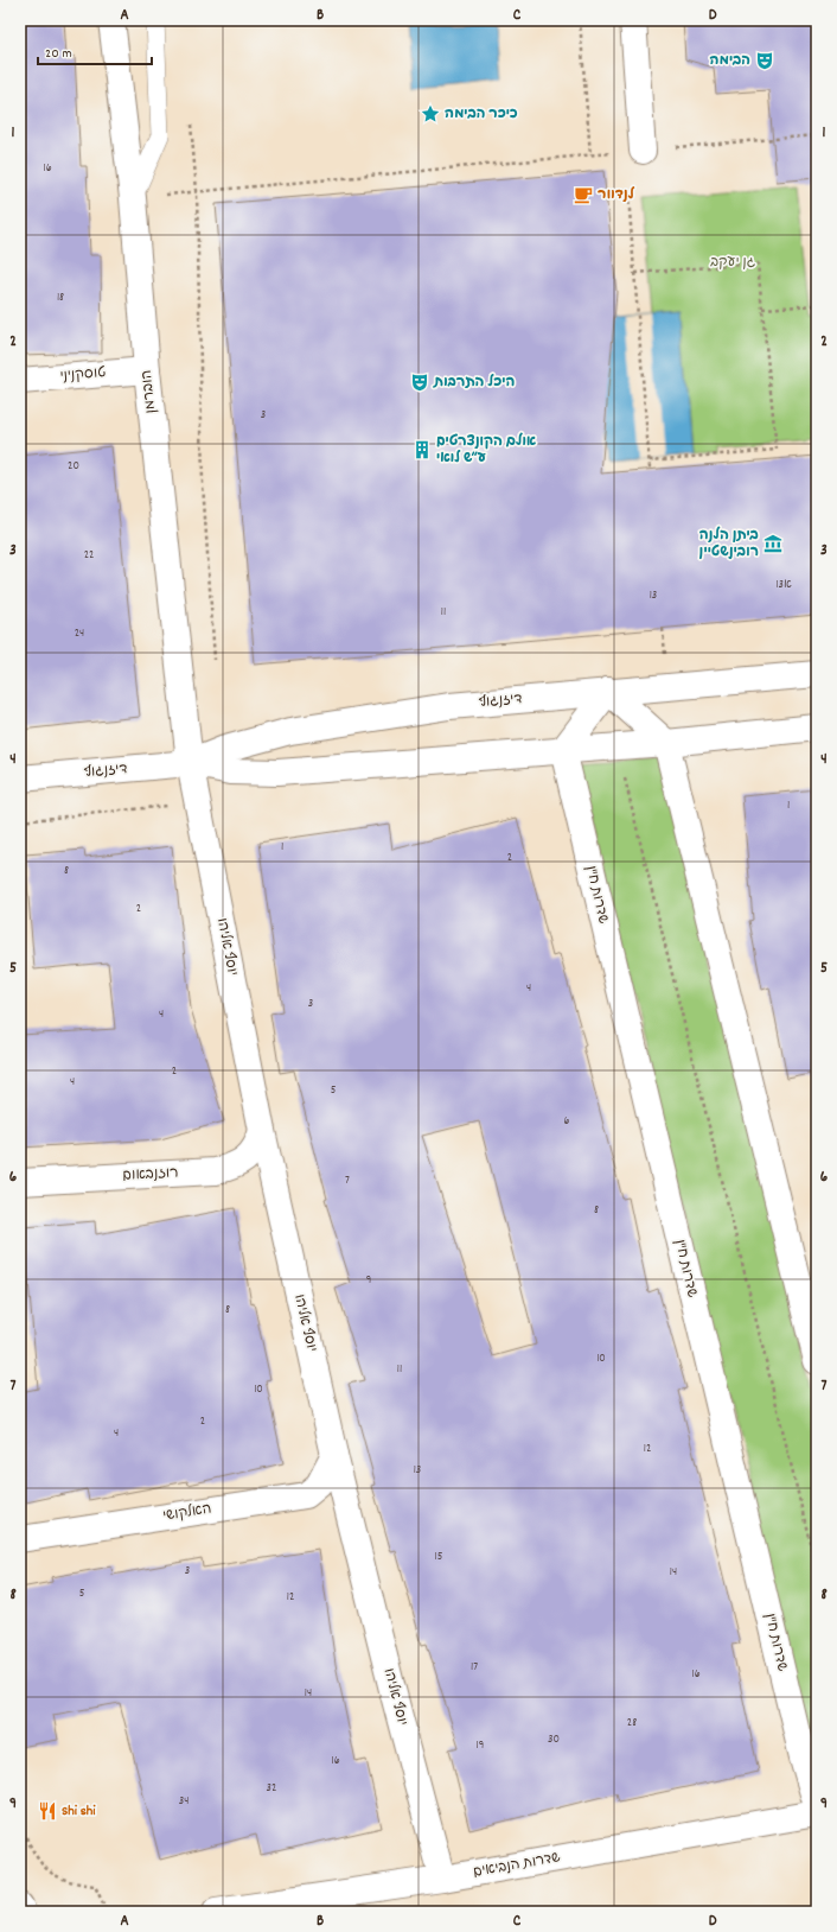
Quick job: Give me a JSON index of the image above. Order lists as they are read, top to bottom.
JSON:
{
  "streets": {
    "street": [
      "טוסקניני",
      "הוברמן",
      "דיזנגוף",
      "שדרות ח\"ן",
      "יוסף אליהו",
      "רוזנבאום",
      "האלקושי",
      "שדרות הנביאים"
    ]
  },
  "crossings": [
    ["טוסקניני", "הוברמן"],
    ["הוברמן", "דיזנגוף"],
    ["הוברמן", "יוסף אליהו"],
    ["דיזנגוף", "שדרות ח\"ן"],
    ["דיזנגוף", "יוסף אליהו"],
    ["יוסף אליהו", "רוזנבאום"],
    ["יוסף אליהו", "האלקושי"],
    ["יוסף אליהו", "שדרות הנביאים"]
  ],
  "parks": ["גן יעקב"],
  "places": {
    "theatre": ["הבימה", "היכל התרבות"],
    "place": ["כיכר הבימה"],
    "cafe": ["לנדוור"],
    "building": ["אולם הקונצרטים ע״ש לואי"],
    "museum": ["ביתן הלנה רובינשטיין"],
    "restaurant": ["Shi shi"]
  },
  "house_numbers": [
    "16",
    "18",
    "3",
    "20",
    "22",
    "13א",
    "13",
    "11",
    "24",
    "1",
    "1",
    "2",
    "8",
    "2",
    "4",
    "3",
    "4",
    "2",
    "4",
    "5",
    "6",
    "7",
    "8",
    "9",
    "8",
    "10",
    "11",
    "10",
    "2",
    "4",
    "12",
    "13",
    "15",
    "3",
    "14",
    "5",
    "12",
    "17",
    "16",
    "14",
    "28",
    "30",
    "19",
    "16",
    "32",
    "34"
  ],
  "scale_bar": "20 m",
  "grid": {
    "columns": [
      "A",
      "B",
      "C",
      "D"
    ],
    "rows": [
      "1",
      "2",
      "3",
      "4",
      "5",
      "6",
      "7",
      "8",
      "9"
    ]
  }
}
